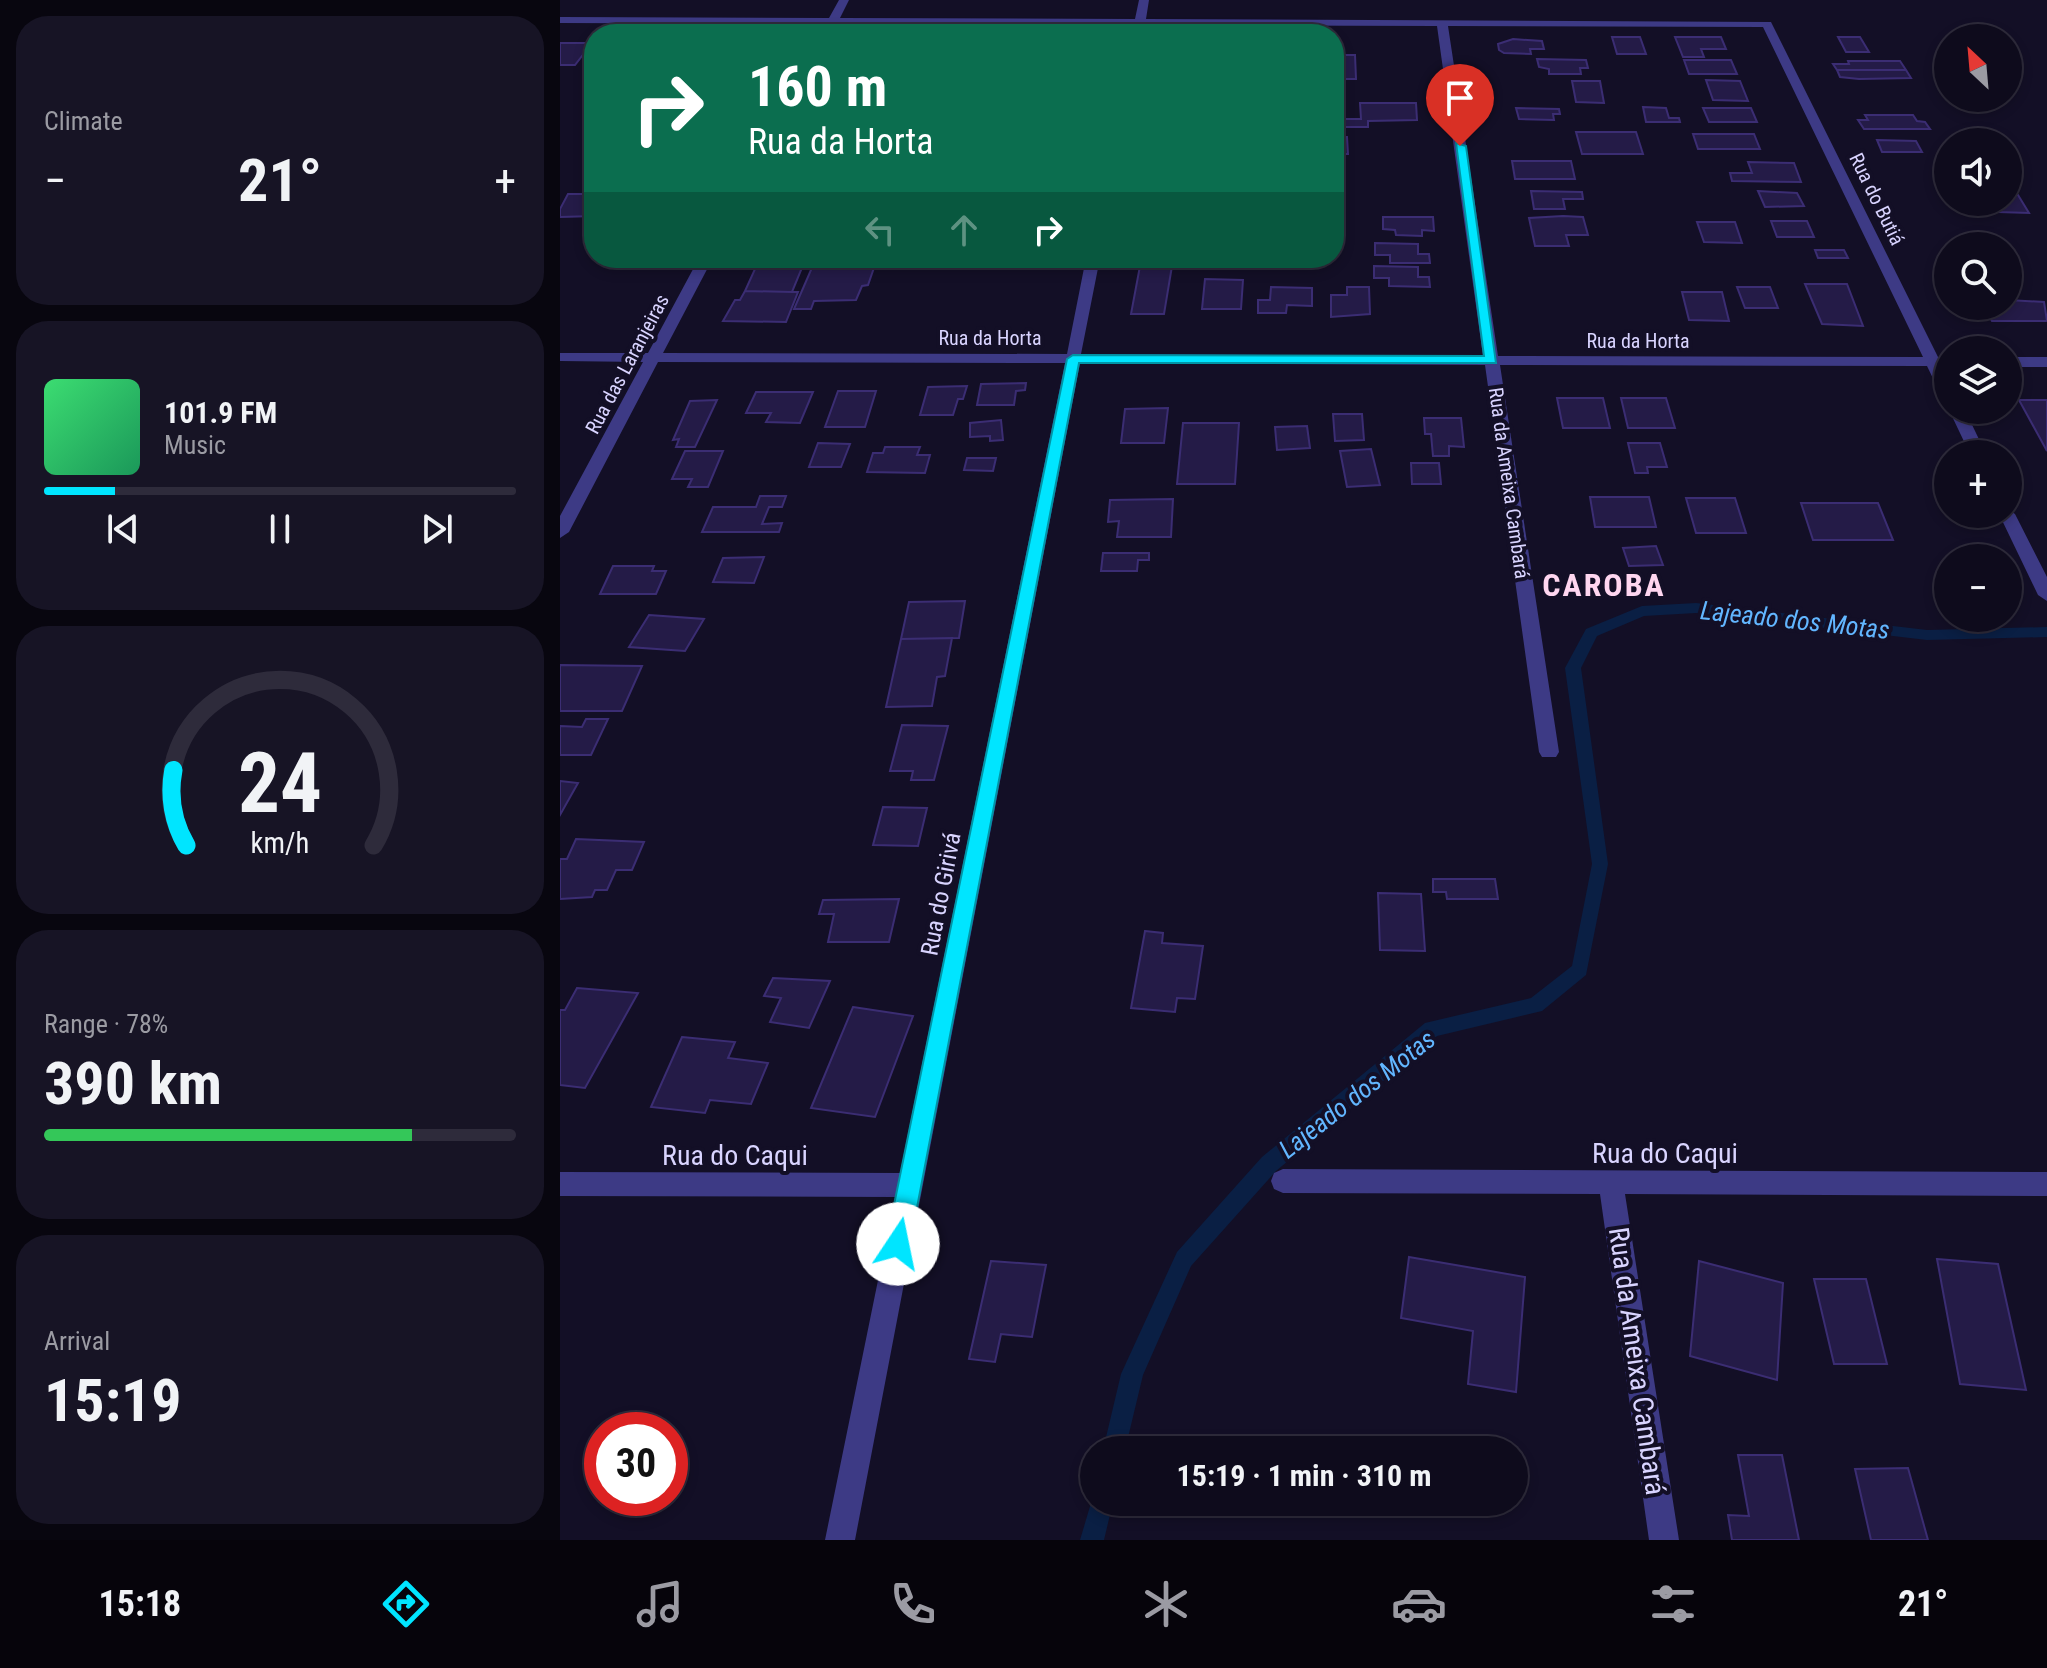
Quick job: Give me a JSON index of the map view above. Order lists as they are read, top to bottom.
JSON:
{
  "streets": {
    "street": [
      "Rua do Butiá",
      "Rua da Horta",
      "Rua das Laranjeiras",
      "Rua da Ameixa Cambará",
      "Rua do Girivá",
      "Rua do Caqui"
    ]
  },
  "crossings": [
    ["Rua do Butiá", "Rua da Ameixa Cambará"],
    ["Rua da Horta", "Rua das Laranjeiras"],
    ["Rua da Horta", "Rua da Ameixa Cambará"],
    ["Rua da Horta", "Rua do Girivá"],
    ["Rua da Ameixa Cambará", "Rua do Caqui"],
    ["Rua do Girivá", "Rua do Caqui"]
  ],
  "districts": ["CAROBA"],
  "water": ["Lajeado dos Motas"],
  "north": "top left",
  "page": {
    "tile": [
      "Climate",
      ["Range · 78%", "390 km"],
      ["Arrival", "15:19"]
    ],
    "map_buttons": ["+", "−"],
    "turn": ["160 m", "Rua da Horta"],
    "heat": ["−", "21°", "+"],
    "song": ["101.9 FM", "Music"],
    "limit": "30",
    "trip": "15:19 · 1 min · 310 m",
    "tabs": ["15:18", "21°"],
    "gauge": ["24", "km/h"]
  }
}
